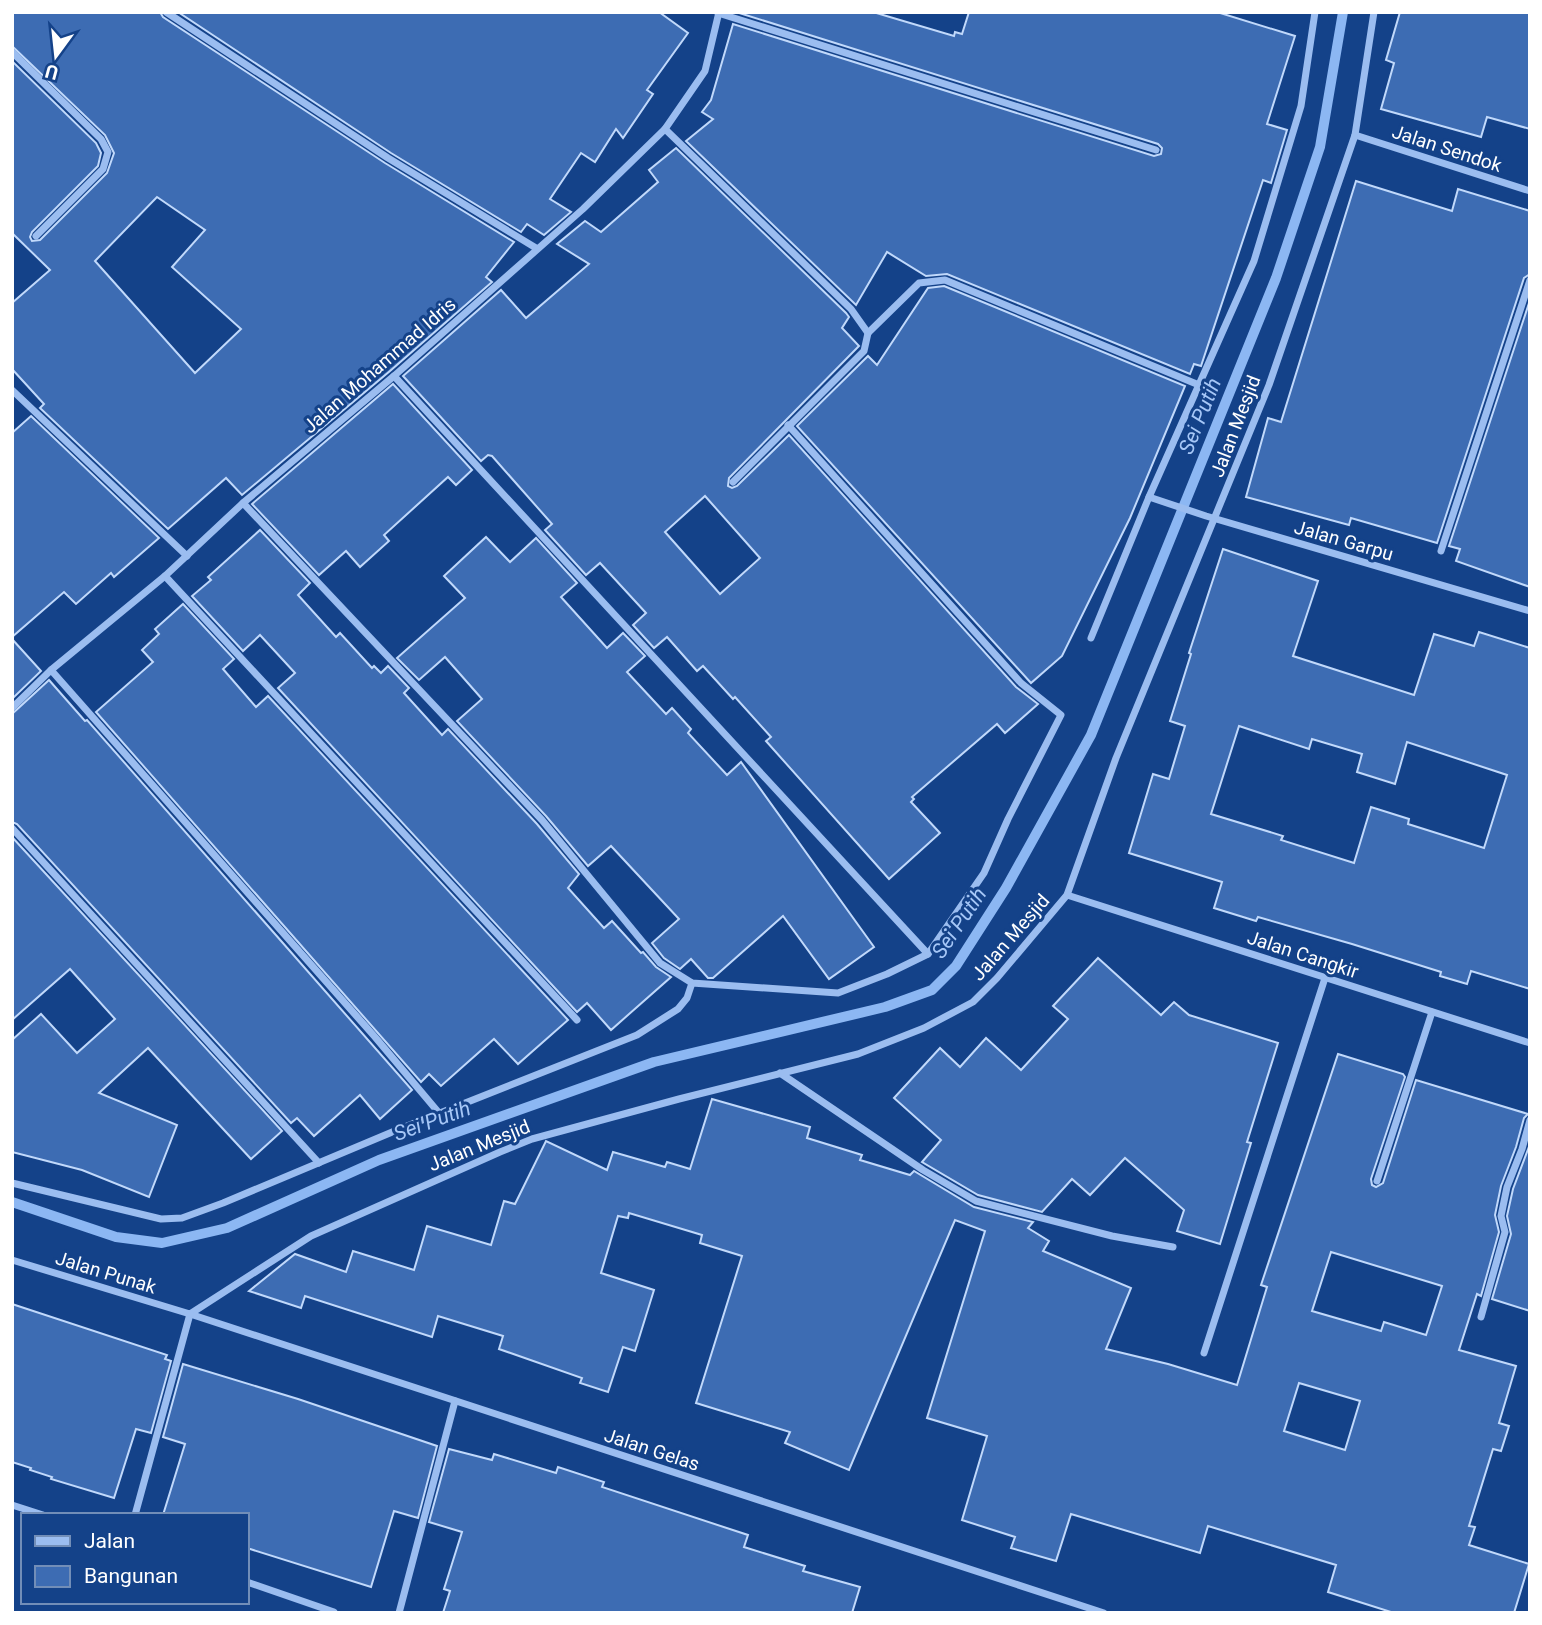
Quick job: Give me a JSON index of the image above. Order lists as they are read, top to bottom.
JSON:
{
  "streets": {
    "street": [
      "Jalan Sendok",
      "Jalan Mohammad Idris",
      "Jalan Mesjid",
      "Jalan Garpu",
      "Jalan Cangkir",
      "Jalan Punak",
      "Jalan Gelas"
    ]
  },
  "crossings": [
    ["Jalan Sendok", "Jalan Mesjid"],
    ["Jalan Mesjid", "Jalan Garpu"],
    ["Jalan Mesjid", "Jalan Cangkir"],
    ["Jalan Mesjid", "Jalan Punak"],
    ["Jalan Mesjid", "Jalan Gelas"],
    ["Jalan Punak", "Jalan Gelas"]
  ],
  "water": ["Sei Putih"],
  "legend": ["Jalan", "Bangunan"],
  "north": "bottom"
}
